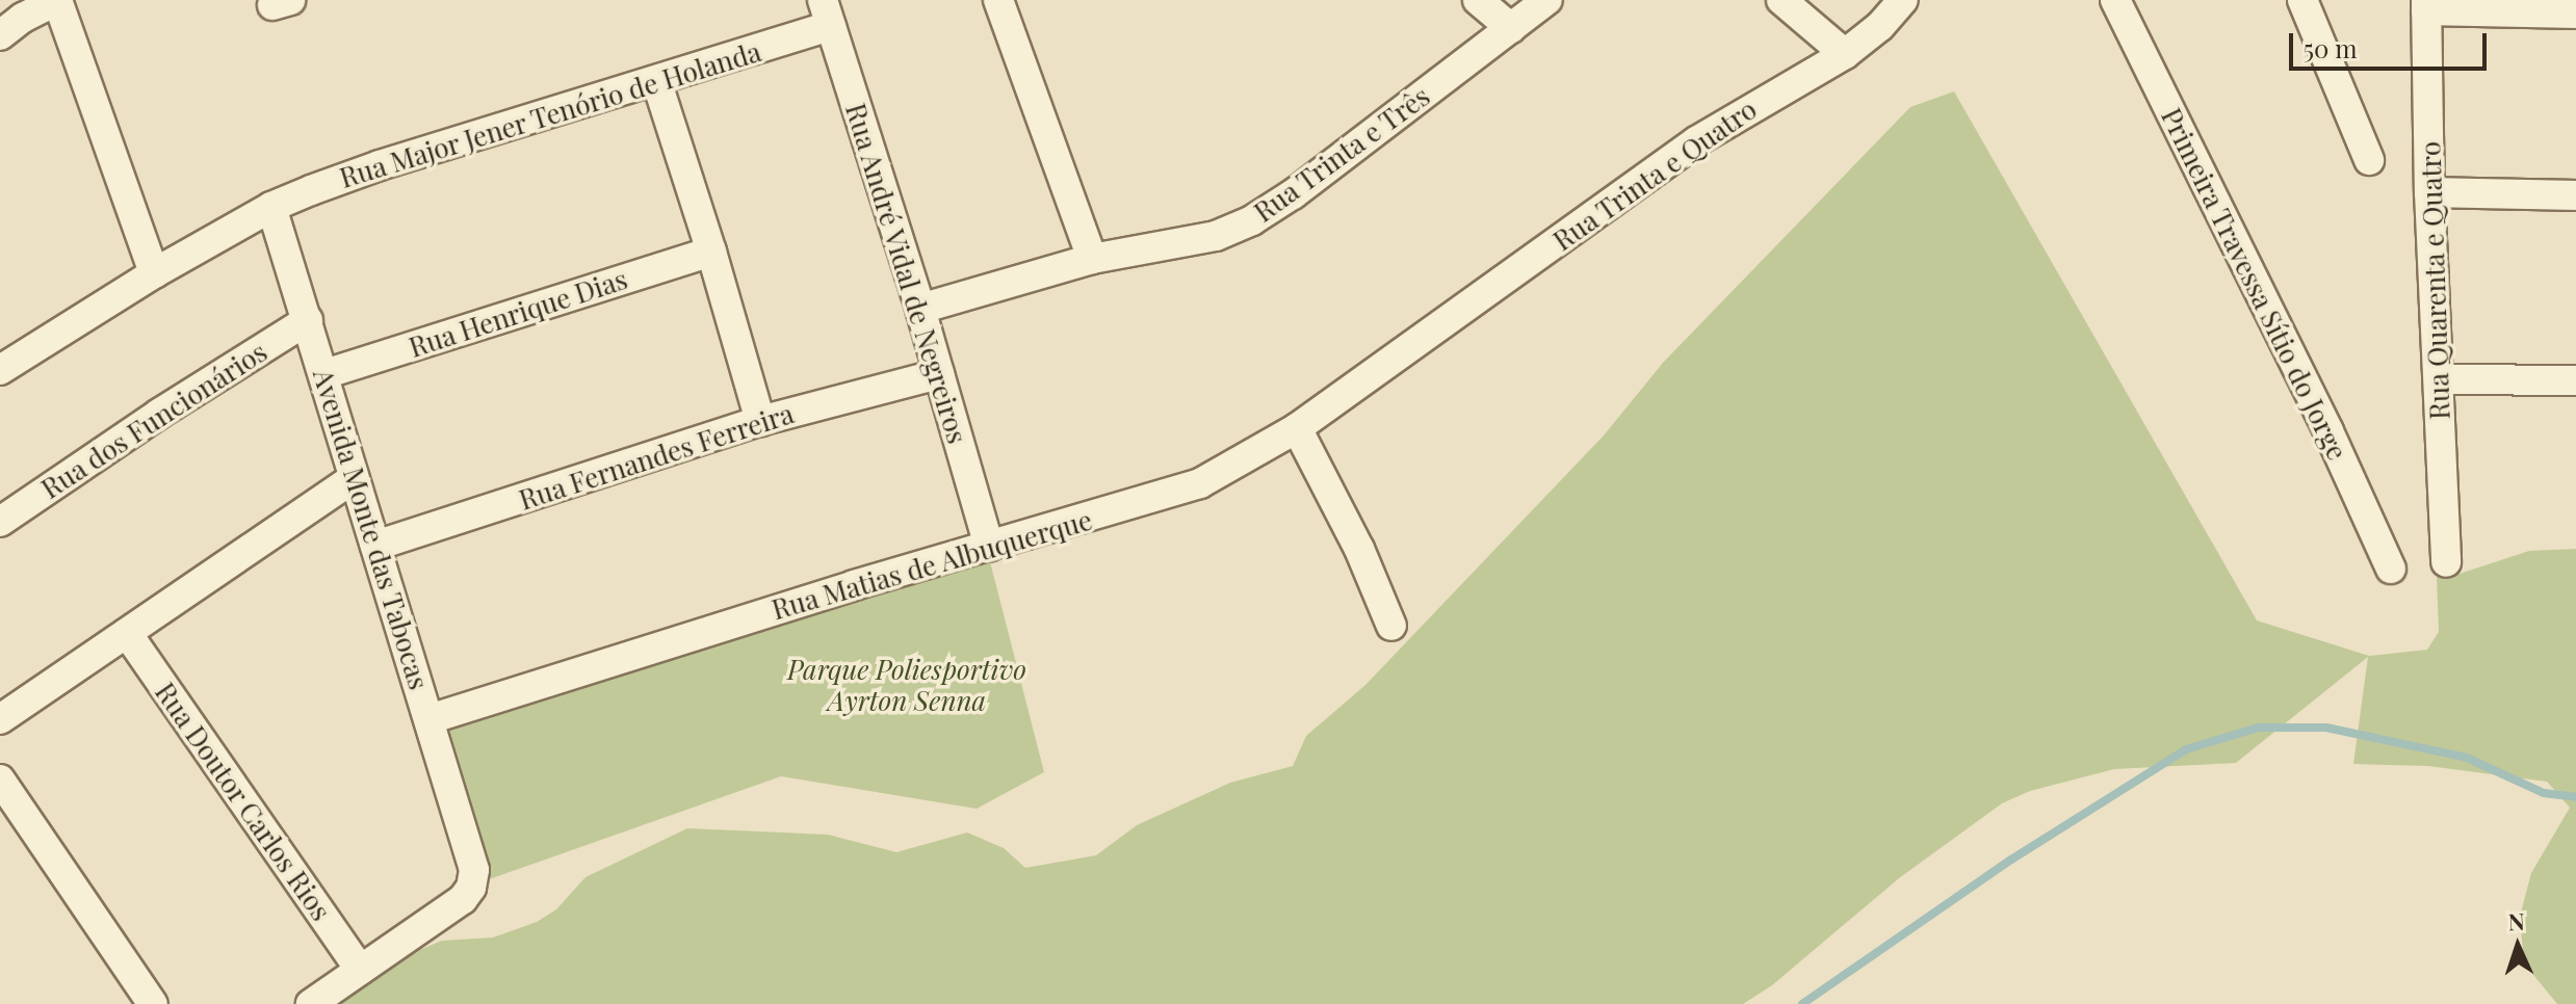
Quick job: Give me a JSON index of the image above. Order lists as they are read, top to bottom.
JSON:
{
  "streets": {
    "street": [
      "Rua Major Jener Tenório de Holanda",
      "Rua Trinta e Três",
      "Rua Trinta e Quatro",
      "Rua André Vidal de Negreiros",
      "Rua Quarenta e Quatro",
      "Primeira Travessa Sítio do Jorge",
      "Rua Henrique Dias",
      "Rua dos Funcionários",
      "Rua Fernandes Ferreira",
      "Avenida Monte das Tabocas",
      "Rua Matias de Albuquerque",
      "Rua Doutor Carlos Rios"
    ]
  },
  "crossings": [
    ["Rua Major Jener Tenório de Holanda", "Rua André Vidal de Negreiros"],
    ["Rua Major Jener Tenório de Holanda", "Avenida Monte das Tabocas"],
    ["Rua Trinta e Três", "Rua André Vidal de Negreiros"],
    ["Rua Trinta e Quatro", "Rua Matias de Albuquerque"],
    ["Rua André Vidal de Negreiros", "Rua Fernandes Ferreira"],
    ["Rua André Vidal de Negreiros", "Rua Matias de Albuquerque"],
    ["Rua Henrique Dias", "Avenida Monte das Tabocas"],
    ["Rua dos Funcionários", "Avenida Monte das Tabocas"],
    ["Rua Fernandes Ferreira", "Avenida Monte das Tabocas"],
    ["Avenida Monte das Tabocas", "Rua Matias de Albuquerque"],
    ["Avenida Monte das Tabocas", "Rua Doutor Carlos Rios"]
  ],
  "parks": ["Parque Poliesportivo Ayrton Senna"],
  "scale_bar": "50 m",
  "north": "top"
}
